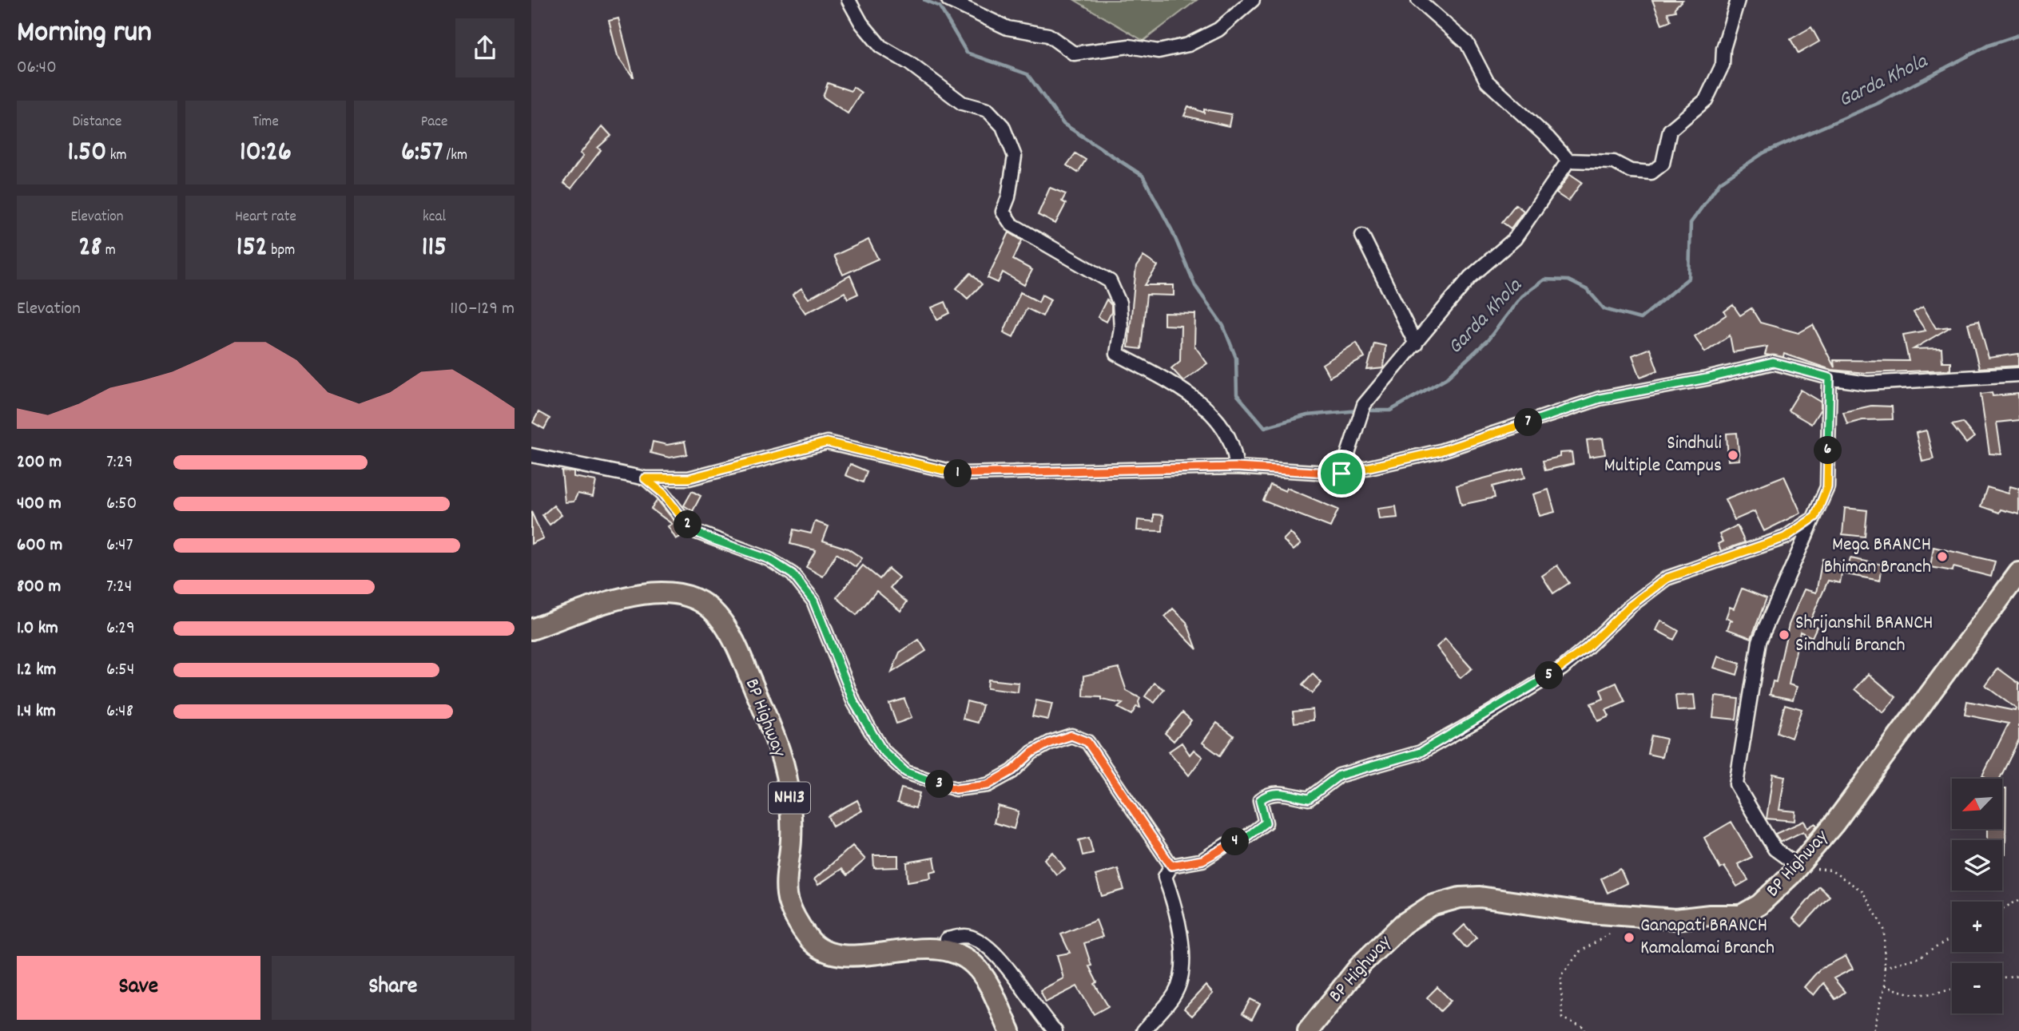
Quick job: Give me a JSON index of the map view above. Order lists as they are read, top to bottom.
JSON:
{
  "streets": {
    "highway": ["BP Highway", "NH13"]
  },
  "water": ["Garda Khola"],
  "places": [
    "Sindhuli Multiple Campus",
    "Mega BRANCH Bhiman Branch",
    "Shrijanshil BRANCH Sindhuli Branch",
    "Ganapati BRANCH Kamalamai Branch"
  ],
  "north": "bottom left",
  "page": {
    "heading": ["Morning run", "06:40"],
    "stats": [
      ["Distance", "1.50 km"],
      ["Time", "10:26"],
      ["Pace", "6:57 /km"],
      ["Elevation", "28 m"],
      ["Heart rate", "152 bpm"],
      ["kcal", "115"]
    ],
    "chart": ["Elevation", "110–129 m"],
    "pins": [
      "7",
      "6",
      "1",
      "2",
      "5",
      "3",
      "4"
    ],
    "list": [
      {
        "name": "200 m",
        "note": "7:29"
      },
      {
        "name": "400 m",
        "note": "6:50"
      },
      {
        "name": "600 m",
        "note": "6:47"
      },
      {
        "name": "800 m",
        "note": "7:24"
      },
      {
        "name": "1.0 km",
        "note": "6:29"
      },
      {
        "name": "1.2 km",
        "note": "6:54"
      },
      {
        "name": "1.4 km",
        "note": "6:48"
      }
    ],
    "map_buttons": ["+", "−"],
    "buttons": ["Save", "Share"]
  }
}
